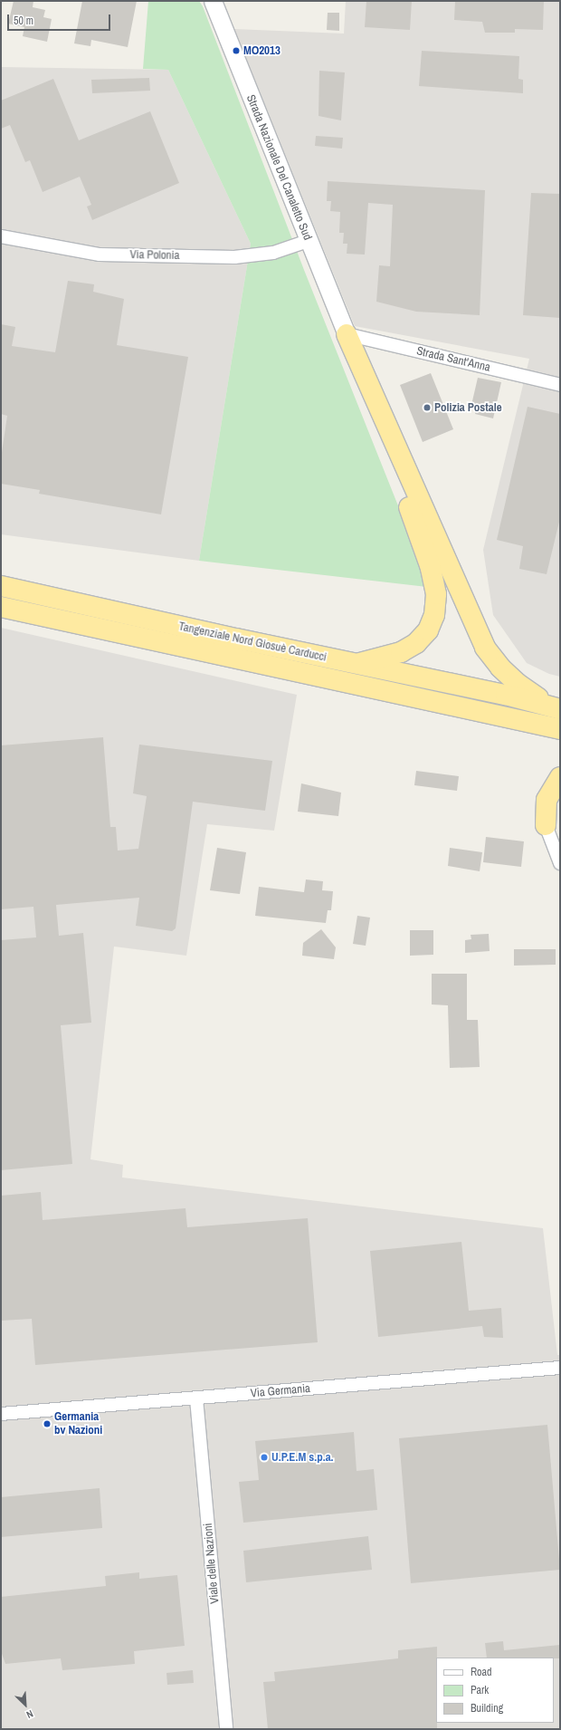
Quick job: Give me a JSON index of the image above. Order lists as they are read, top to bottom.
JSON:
{
  "streets": {
    "highway": ["Tangenziale Nord Giosuè Carducci"],
    "main road": ["Strada Nazionale Del Canaletto Sud"],
    "street": [
      "Via Polonia",
      "Strada Sant'Anna",
      "Via Germania",
      "Viale delle Nazioni"
    ]
  },
  "crossings": [
    ["Strada Nazionale Del Canaletto Sud", "Via Polonia"],
    ["Strada Nazionale Del Canaletto Sud", "Strada Sant'Anna"],
    ["Via Germania", "Viale delle Nazioni"]
  ],
  "places": [
    "MO2013",
    "Polizia Postale",
    "Germania bv Nazioni",
    "U.P.E.M s.p.a."
  ],
  "legend": ["Road", "Park", "Building"],
  "scale_bar": "50 m",
  "north": "bottom right"
}
